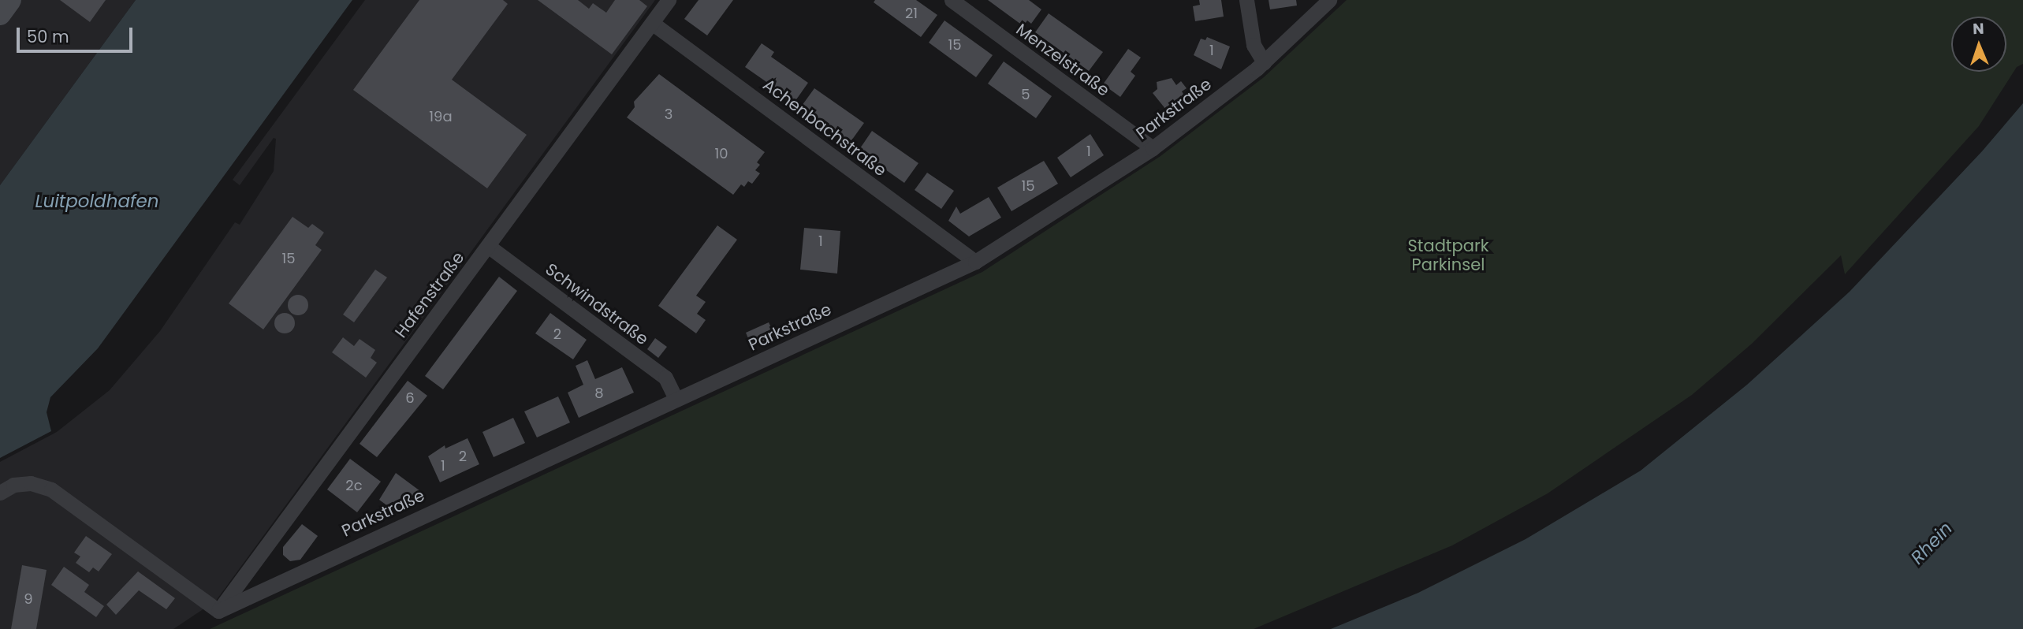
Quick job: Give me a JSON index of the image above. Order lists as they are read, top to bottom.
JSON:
{
  "streets": {
    "street": [
      "Menzelstraße",
      "Parkstraße",
      "Achenbachstraße",
      "Hafenstraße",
      "Schwindstraße"
    ]
  },
  "crossings": [
    ["Menzelstraße", "Parkstraße"],
    ["Parkstraße", "Achenbachstraße"],
    ["Parkstraße", "Hafenstraße"],
    ["Parkstraße", "Schwindstraße"],
    ["Achenbachstraße", "Hafenstraße"],
    ["Hafenstraße", "Schwindstraße"]
  ],
  "water": ["Luitpoldhafen", "Rhein"],
  "parks": ["Stadtpark Parkinsel"],
  "house_numbers": [
    "21",
    "15",
    "1",
    "5",
    "3",
    "19a",
    "1",
    "10",
    "15",
    "1",
    "15",
    "2",
    "8",
    "6",
    "2",
    "1",
    "2c",
    "9"
  ],
  "scale_bar": "50 m",
  "north": "top"
}
